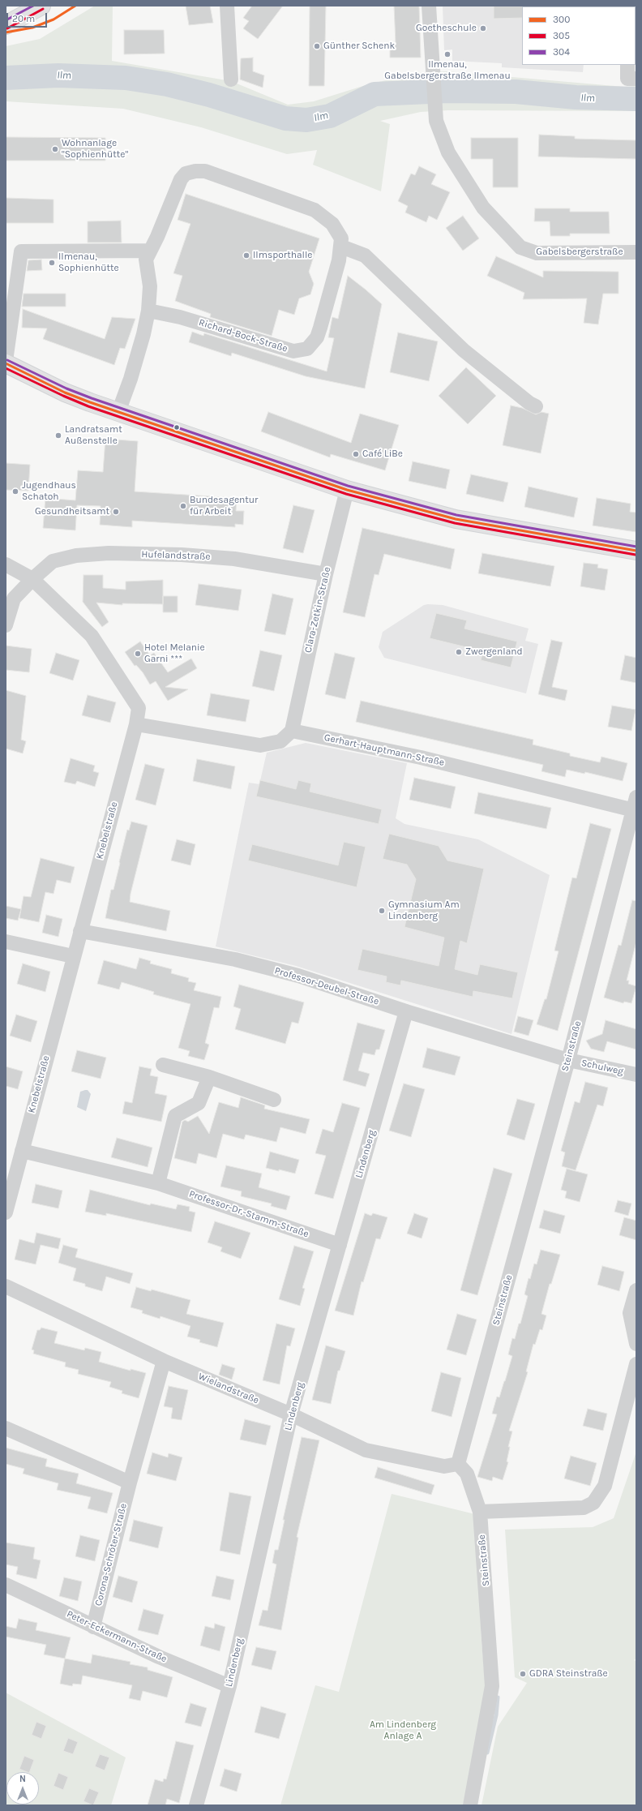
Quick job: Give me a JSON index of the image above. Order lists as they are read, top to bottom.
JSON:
{
  "streets": {
    "street": [
      "Gabelsbergerstraße",
      "Richard-Bock-Straße",
      "Hufelandstraße",
      "Clara-Zetkin-Straße",
      "Gerhart-Hauptmann-Straße",
      "Knebelstraße",
      "Professor-Deubel-Straße",
      "Steinstraße",
      "Schulweg",
      "Lindenberg",
      "Professor-Dr.-Stamm-Straße",
      "Wielandstraße",
      "Corona-Schröter-Straße",
      "Peter-Eckermann-Straße"
    ]
  },
  "crossings": [
    ["Hufelandstraße", "Clara-Zetkin-Straße"],
    ["Hufelandstraße", "Knebelstraße"],
    ["Clara-Zetkin-Straße", "Gerhart-Hauptmann-Straße"],
    ["Gerhart-Hauptmann-Straße", "Steinstraße"],
    ["Knebelstraße", "Professor-Deubel-Straße"],
    ["Knebelstraße", "Professor-Dr.-Stamm-Straße"],
    ["Professor-Deubel-Straße", "Steinstraße"],
    ["Professor-Deubel-Straße", "Schulweg"],
    ["Professor-Deubel-Straße", "Lindenberg"],
    ["Steinstraße", "Schulweg"],
    ["Steinstraße", "Wielandstraße"],
    ["Lindenberg", "Professor-Dr.-Stamm-Straße"],
    ["Lindenberg", "Wielandstraße"],
    ["Lindenberg", "Peter-Eckermann-Straße"],
    ["Wielandstraße", "Corona-Schröter-Straße"],
    ["Corona-Schröter-Straße", "Peter-Eckermann-Straße"]
  ],
  "water": ["Ilm"],
  "parks": ["Am Lindenberg Anlage A"],
  "places": [
    "Goetheschule",
    "Günther Schenk",
    "Ilmenau, Gabelsbergerstraße Ilmenau",
    "Wohnanlage \"Sophienhütte\"",
    "Ilmsporthalle",
    "Ilmenau, Sophienhütte",
    "Landratsamt Außenstelle",
    "Café LiBe",
    "Jugendhaus Schatoh",
    "Bundesagentur für Arbeit",
    "Gesundheitsamt",
    "Zwergenland",
    "Hotel Melanie Garni ***",
    "Gymnasium Am Lindenberg",
    "GDRA Steinstraße"
  ],
  "lines": ["transit line 300", "transit line 304", "transit line 305"],
  "legend": ["300", "305", "304"],
  "scale_bar": "20 m",
  "north": "top"
}
